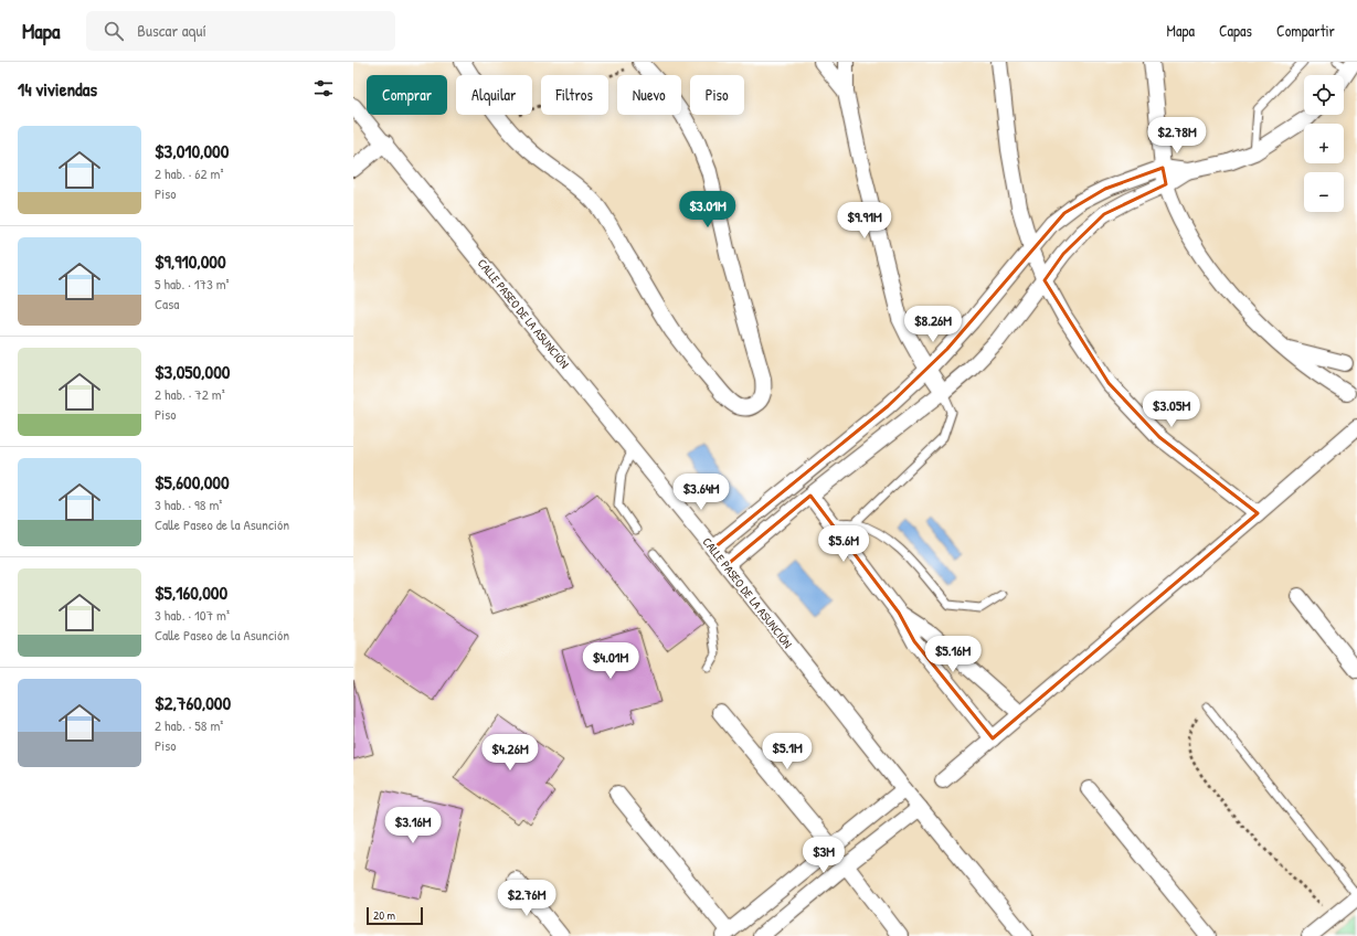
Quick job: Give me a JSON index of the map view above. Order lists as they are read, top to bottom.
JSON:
{
  "streets": {
    "street": ["CALLE PASEO DE LA ASUNCIÓN"]
  },
  "scale_bar": "20 m",
  "page": {
    "header": "Mapa",
    "search": "Buscar aquí",
    "nav": ["Mapa", "Capas", "Compartir"],
    "heading": "14 viviendas",
    "map_buttons": ["+", "−"],
    "chip": [
      "Comprar",
      "Alquilar",
      "Filtros",
      "Nuevo",
      "Piso"
    ],
    "list": [
      {
        "name": "$3,010,000",
        "note": "2 hab. · 62 m² · Piso"
      },
      {
        "name": "$9,910,000",
        "note": "5 hab. · 173 m² · Casa"
      },
      {
        "name": "$3,050,000",
        "note": "2 hab. · 72 m² · Piso"
      },
      {
        "name": "$5,600,000",
        "note": "3 hab. · 98 m² · Calle Paseo de la Asunción"
      },
      {
        "name": "$5,160,000",
        "note": "3 hab. · 107 m² · Calle Paseo de la Asunción"
      },
      {
        "name": "$2,760,000",
        "note": "2 hab. · 58 m² · Piso"
      }
    ],
    "price": [
      "$2.78M",
      "$3.01M",
      "$9.91M",
      "$8.26M",
      "$3.05M",
      "$3.64M",
      "$5.6M",
      "$5.16M",
      "$4.01M",
      "$5.1M",
      "$4.26M",
      "$3.16M",
      "$3M",
      "$2.76M"
    ],
    "scale": "20 m"
  }
}
